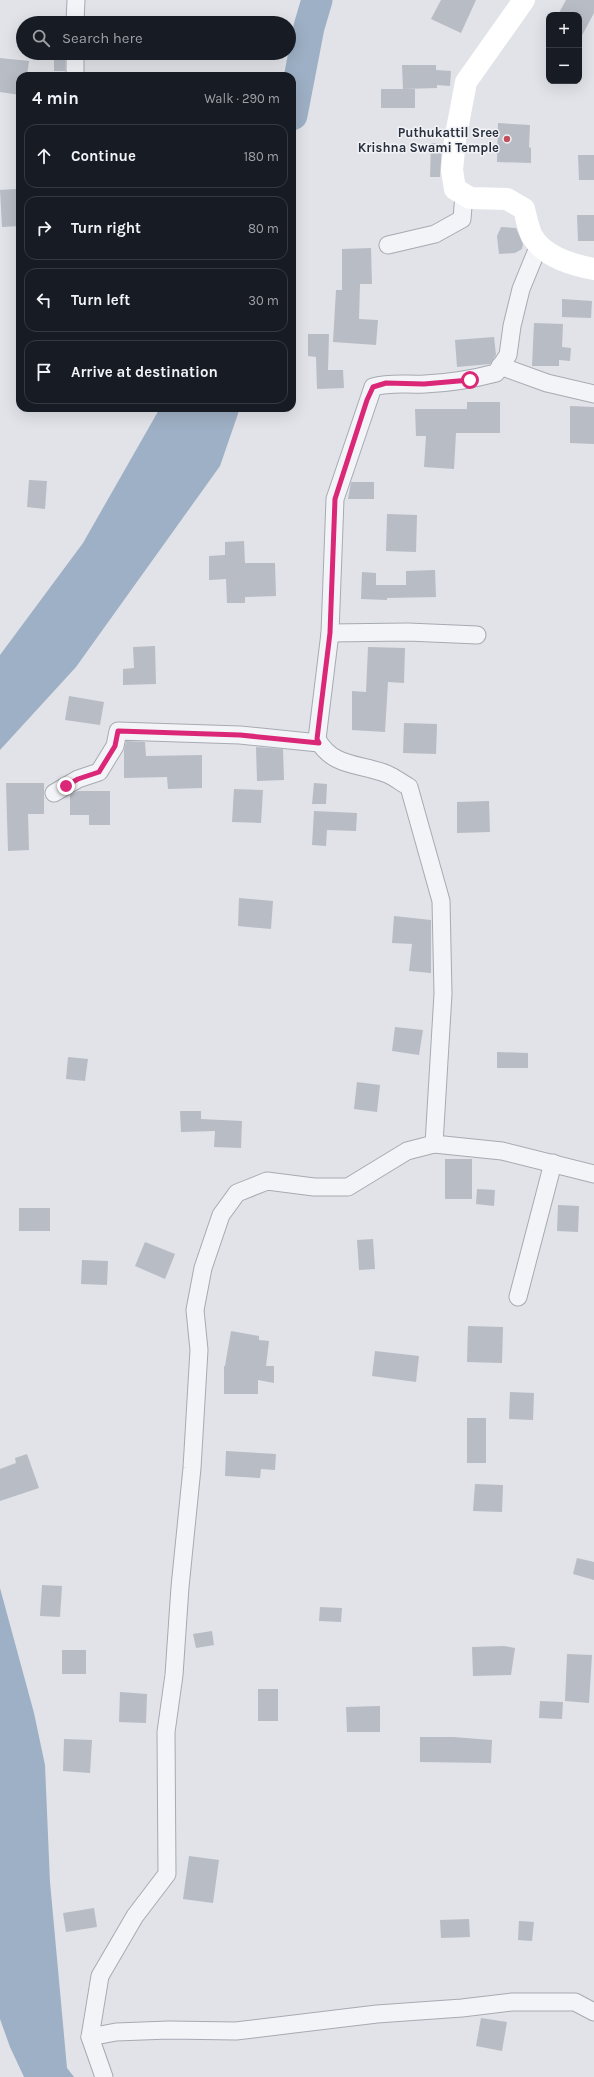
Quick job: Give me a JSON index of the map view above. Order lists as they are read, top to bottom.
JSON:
{
  "places": ["Puthukattil Sree Krishna Swami Temple"],
  "page": {
    "map_buttons": ["+", "−"],
    "search": "Search here",
    "heading": ["4 min", "Walk · 290 m"],
    "list": [
      ["Continue", "180 m"],
      ["Turn right", "80 m"],
      ["Turn left", "30 m"],
      "Arrive at destination"
    ]
  }
}
